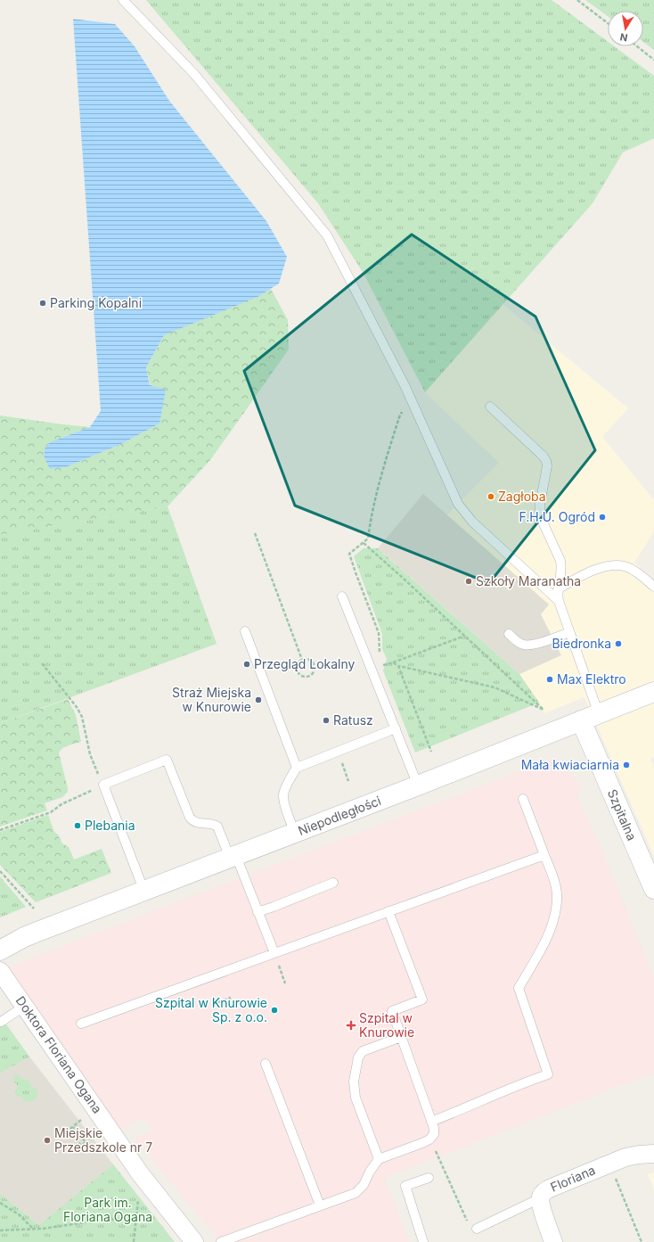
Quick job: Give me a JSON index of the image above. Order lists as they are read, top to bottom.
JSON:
{
  "streets": {
    "main road": ["Szpitalna", "Niepodległości"],
    "street": ["Doktora Floriana Ogana", "Floriana"]
  },
  "crossings": [
    ["Szpitalna", "Niepodległości"]
  ],
  "parks": ["Park im. Floriana Ogana"],
  "places": {
    "other": [
      "Parking Kopalni",
      "Zagłoba",
      "F.H.U. Ogród",
      "Szkoły Maranatha",
      "Biedronka",
      "Przegląd Lokalny",
      "Max Elektro",
      "Straż Miejska w Knurowie",
      "Ratusz",
      "Mała kwiaciarnia",
      "Plebania",
      "Szpital w Knurowie Sp. z o.o.",
      "Miejskie Przedszkole nr 7"
    ],
    "health": ["Szpital w Knurowie"]
  },
  "north": "bottom"
}
